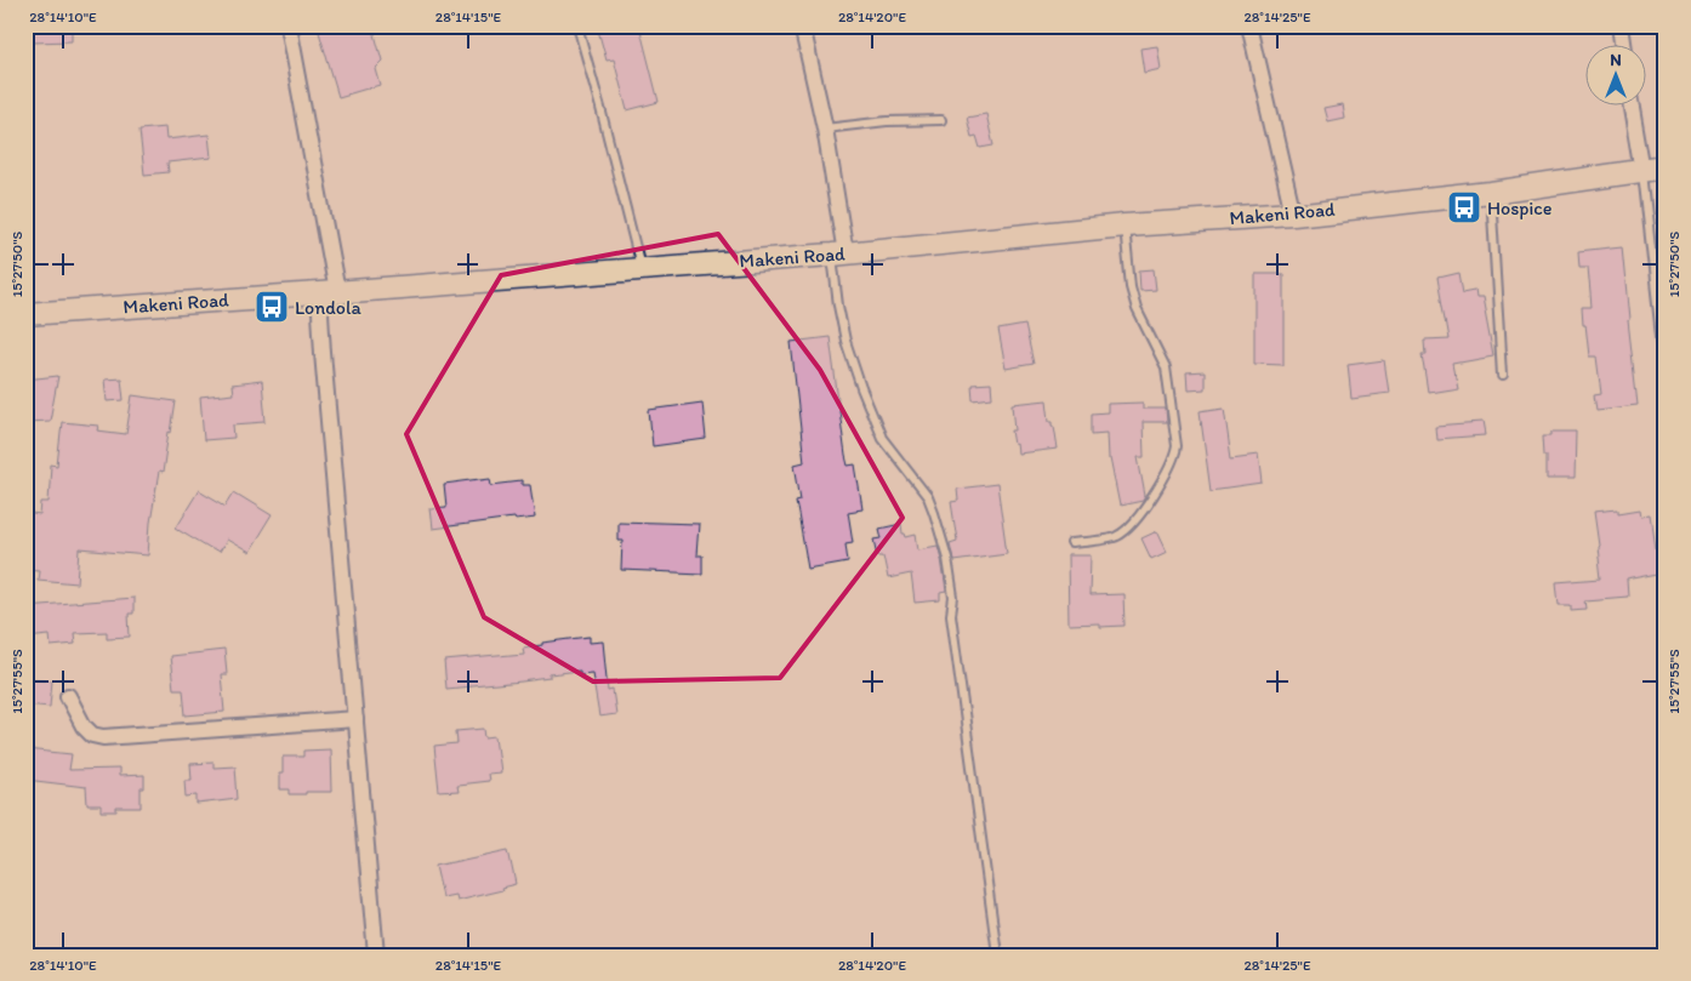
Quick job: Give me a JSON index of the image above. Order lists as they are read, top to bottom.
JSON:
{
  "streets": {
    "main road": ["Makeni Road"]
  },
  "places": {
    "bus stop": ["Hospice", "Londola"]
  },
  "north": "top",
  "coordinates": [
    "28°14'10\"E",
    "28°14'15\"E",
    "28°14'20\"E",
    "28°14'25\"E",
    "15°27'50\"S",
    "15°27'55\"S"
  ]
}
